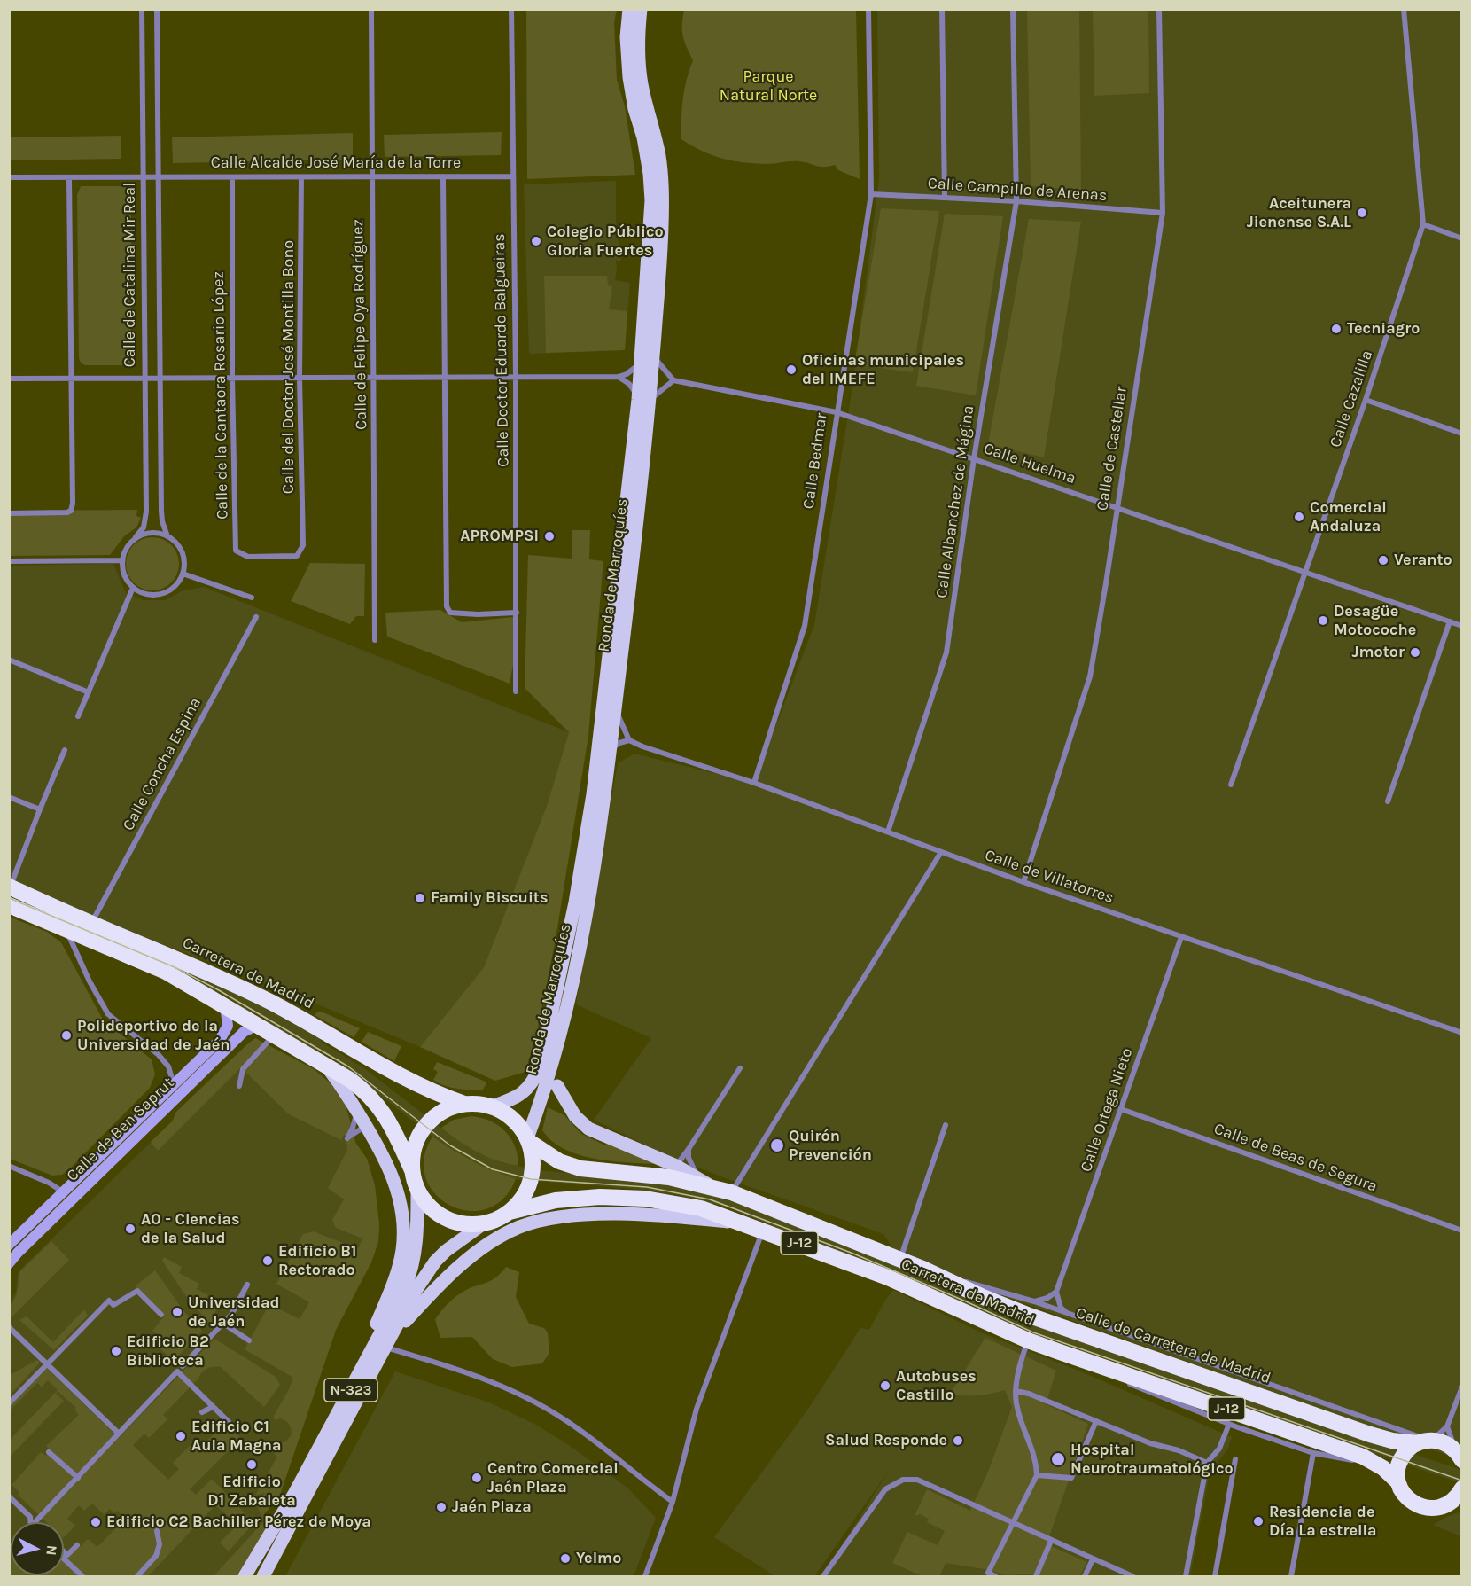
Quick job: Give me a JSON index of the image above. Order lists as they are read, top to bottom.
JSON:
{
  "streets": {
    "highway": ["Carretera de Madrid", "J-12", "Calle de Carretera de Madrid"],
    "main road": ["Ronda de Marroquíes", "N-323"],
    "street": [
      "Calle Alcalde José María de la Torre",
      "Calle Campillo de Arenas",
      "Calle de Catalina Mir Real",
      "Calle de Felipe Oya Rodríguez",
      "Calle Doctor Eduardo Balgueiras",
      "Calle del Doctor José Montilla Bono",
      "Calle de la Cantaora Rosario López",
      "Calle Cazalilla",
      "Calle de Castellar",
      "Calle Bedmar",
      "Calle Huelma",
      "Calle Albanchez de Mágina",
      "Calle Concha Espina",
      "Calle de Villatorres",
      "Calle Ortega Nieto",
      "Calle de Ben Saprut",
      "Calle de Beas de Segura"
    ]
  },
  "crossings": [
    ["Calle Alcalde José María de la Torre", "Calle de Catalina Mir Real"],
    ["Calle Alcalde José María de la Torre", "Calle de Felipe Oya Rodríguez"],
    ["Calle Alcalde José María de la Torre", "Calle Doctor Eduardo Balgueiras"],
    ["Calle Alcalde José María de la Torre", "Calle del Doctor José Montilla Bono"],
    ["Calle Alcalde José María de la Torre", "Calle de la Cantaora Rosario López"],
    ["Calle Campillo de Arenas", "Calle de Castellar"],
    ["Calle Campillo de Arenas", "Calle Bedmar"],
    ["Calle Campillo de Arenas", "Calle Albanchez de Mágina"],
    ["Calle del Doctor José Montilla Bono", "Calle de la Cantaora Rosario López"],
    ["Calle Cazalilla", "Calle Huelma"],
    ["Calle de Castellar", "Calle Huelma"],
    ["Calle de Castellar", "Calle de Villatorres"],
    ["Calle Bedmar", "Calle Huelma"],
    ["Calle Bedmar", "Calle de Villatorres"],
    ["Calle Huelma", "Calle Albanchez de Mágina"],
    ["Calle Albanchez de Mágina", "Calle de Villatorres"],
    ["Ronda de Marroquíes", "Carretera de Madrid"],
    ["Ronda de Marroquíes", "N-323"],
    ["Calle Concha Espina", "Carretera de Madrid"],
    ["Calle de Villatorres", "Calle Ortega Nieto"],
    ["Carretera de Madrid", "Calle de Carretera de Madrid"],
    ["Carretera de Madrid", "N-323"],
    ["Calle Ortega Nieto", "Calle de Beas de Segura"]
  ],
  "parks": ["Parque Natural Norte"],
  "places": [
    "Aceitunera Jienense S.A.L",
    "Colegio Público Gloria Fuertes",
    "Tecniagro",
    "Oficinas municipales del IMEFE",
    "Comercial Andaluza",
    "APROMPSI",
    "Veranto",
    "Desagüe Motocoche",
    "Jmotor",
    "Family Biscuits",
    "Polideportivo de la Universidad de Jaén",
    "Quirón Prevención",
    "A0 - CIencias de la Salud",
    "Edificio B1 Rectorado",
    "Universidad de Jaén",
    "Edificio B2 Biblioteca",
    "Autobuses Castillo",
    "Edificio C1 Aula Magna",
    "Salud Responde",
    "Hospital Neurotraumatológico",
    "Edificio D1 Zabaleta",
    "Centro Comercial Jaén Plaza",
    "Jaén Plaza",
    "Residencia de Día La estrella",
    "Edificio C2 Bachiller Pérez de Moya",
    "Yelmo"
  ],
  "north": "right"
}
